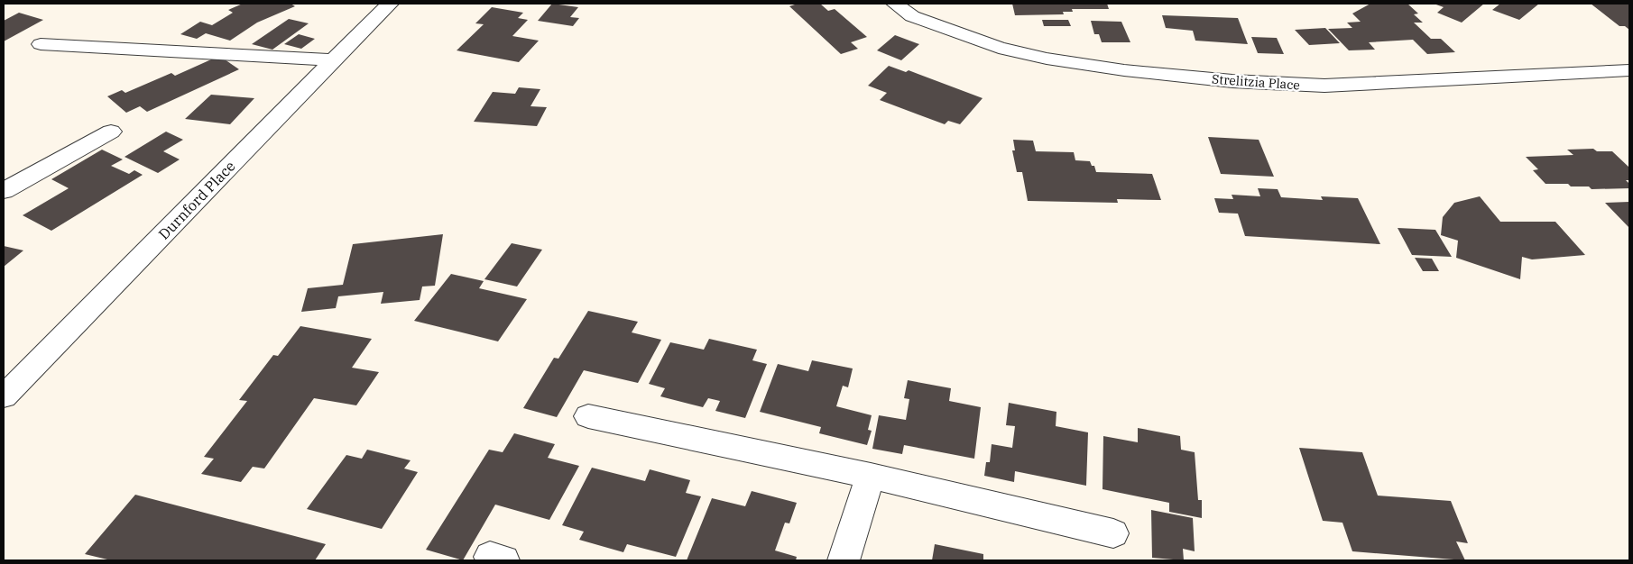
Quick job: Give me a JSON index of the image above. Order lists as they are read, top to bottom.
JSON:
{
  "streets": {
    "street": ["Strelitzia Place", "Durnford Place"]
  }
}
